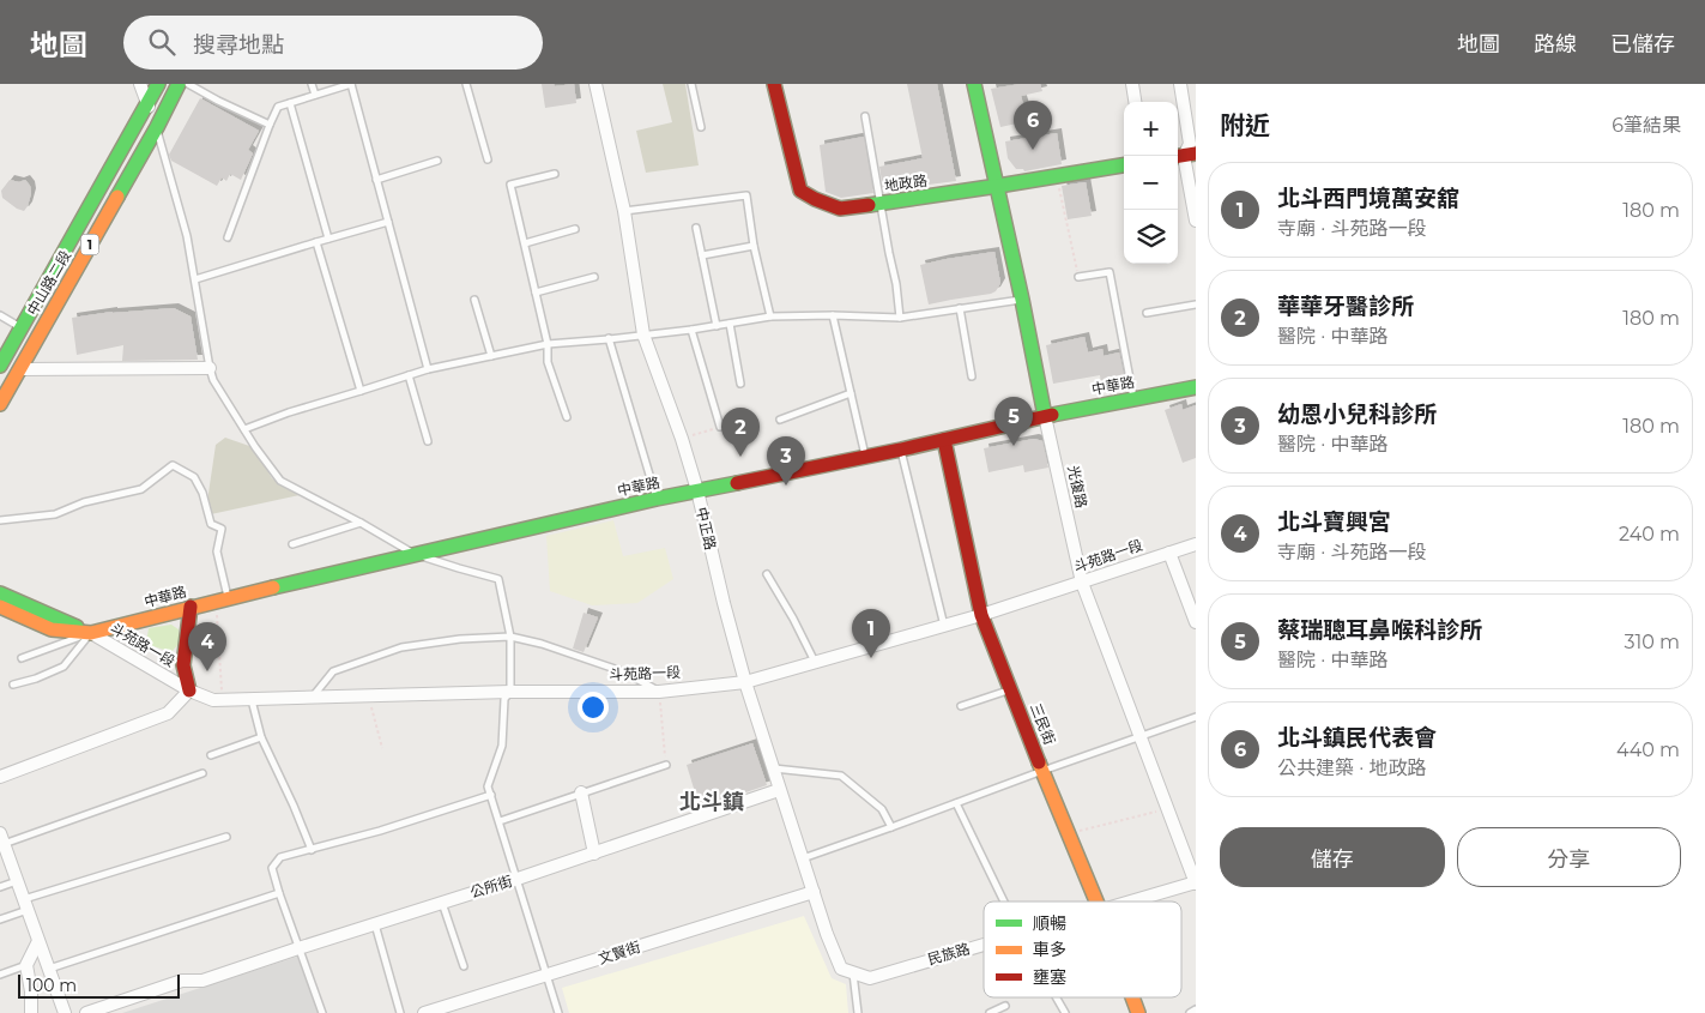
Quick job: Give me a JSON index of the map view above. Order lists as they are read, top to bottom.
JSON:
{
  "streets": {
    "main road": [
      "地政路",
      "1",
      "中山路二段",
      "中華路",
      "光復路",
      "斗苑路一段",
      "三民街"
    ],
    "street": [
      "中正路",
      "公所街",
      "文賢街",
      "民族路"
    ]
  },
  "crossings": [
    ["地政路", "光復路"],
    ["中華路", "光復路"],
    ["中華路", "中正路"],
    ["中華路", "斗苑路一段"],
    ["中華路", "三民街"],
    ["光復路", "斗苑路一段"],
    ["光復路", "民族路"],
    ["中正路", "斗苑路一段"],
    ["中正路", "公所街"],
    ["中正路", "文賢街"],
    ["中正路", "民族路"],
    ["斗苑路一段", "三民街"]
  ],
  "districts": ["北斗鎮"],
  "legend": ["順暢", "車多", "壅塞"],
  "scale_bar": "100 m",
  "page": {
    "header": "地圖",
    "search": "搜尋地點",
    "nav": ["地圖", "路線", "已儲存"],
    "heading": ["附近", "6筆結果"],
    "pins": [
      "6",
      "5",
      "2",
      "3",
      "1",
      "4"
    ],
    "map_buttons": ["+", "−"],
    "list": [
      {
        "mark": "1",
        "name": "北斗西門境萬安舘",
        "note": "寺廟 · 斗苑路一段",
        "value": "180 m"
      },
      {
        "mark": "2",
        "name": "華華牙醫診所",
        "note": "醫院 · 中華路",
        "value": "180 m"
      },
      {
        "mark": "3",
        "name": "幼恩小兒科診所",
        "note": "醫院 · 中華路",
        "value": "180 m"
      },
      {
        "mark": "4",
        "name": "北斗寶興宮",
        "note": "寺廟 · 斗苑路一段",
        "value": "240 m"
      },
      {
        "mark": "5",
        "name": "蔡瑞聰耳鼻喉科診所",
        "note": "醫院 · 中華路",
        "value": "310 m"
      },
      {
        "mark": "6",
        "name": "北斗鎮民代表會",
        "note": "公共建築 · 地政路",
        "value": "440 m"
      }
    ],
    "buttons": ["儲存", "分享"],
    "scale": "100 m"
  }
}
